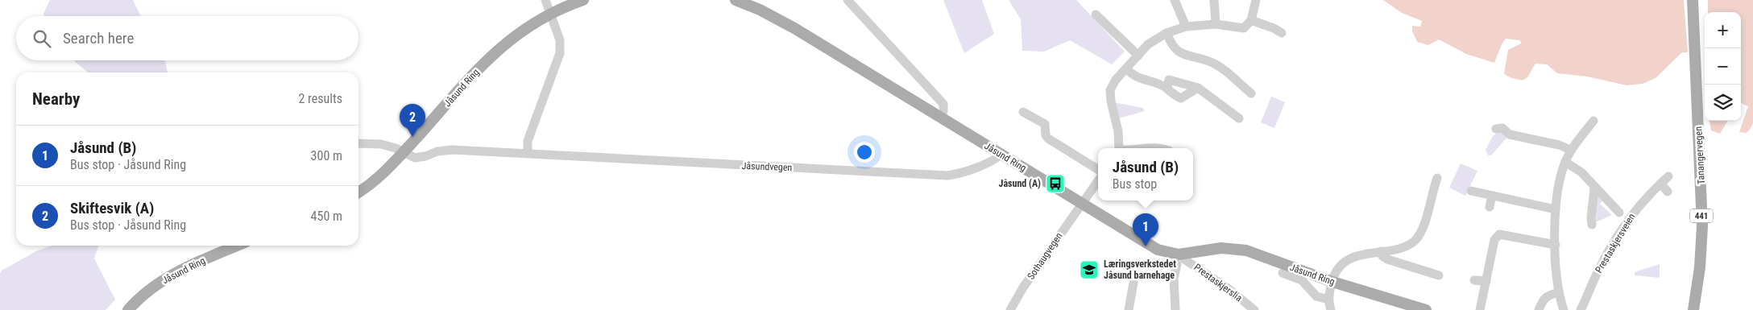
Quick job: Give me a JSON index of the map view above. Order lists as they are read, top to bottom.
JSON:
{
  "streets": {
    "main road": ["Jåsund Ring", "Tanangervegen", "441"],
    "street": [
      "Jåsundvegen",
      "Prestaskjersveien",
      "Sothaugvegen",
      "Prestaskjerslia"
    ]
  },
  "crossings": [
    ["Jåsund Ring", "Jåsundvegen"],
    ["Jåsund Ring", "Sothaugvegen"],
    ["Jåsund Ring", "Prestaskjerslia"]
  ],
  "places": {
    "bus stop": ["Jåsund (A)"],
    "school or university": ["Læringsverkstedet Jåsund barnehage"]
  },
  "page": {
    "map_buttons": ["+", "−"],
    "search": "Search here",
    "heading": ["Nearby", "2 results"],
    "pins": ["2", "1"],
    "list": [
      {
        "mark": "1",
        "name": "Jåsund (B)",
        "note": "Bus stop · Jåsund Ring",
        "value": "300 m"
      },
      {
        "mark": "2",
        "name": "Skiftesvik (A)",
        "note": "Bus stop · Jåsund Ring",
        "value": "450 m"
      }
    ],
    "popup": ["Jåsund (B)", "Bus stop"]
  }
}
